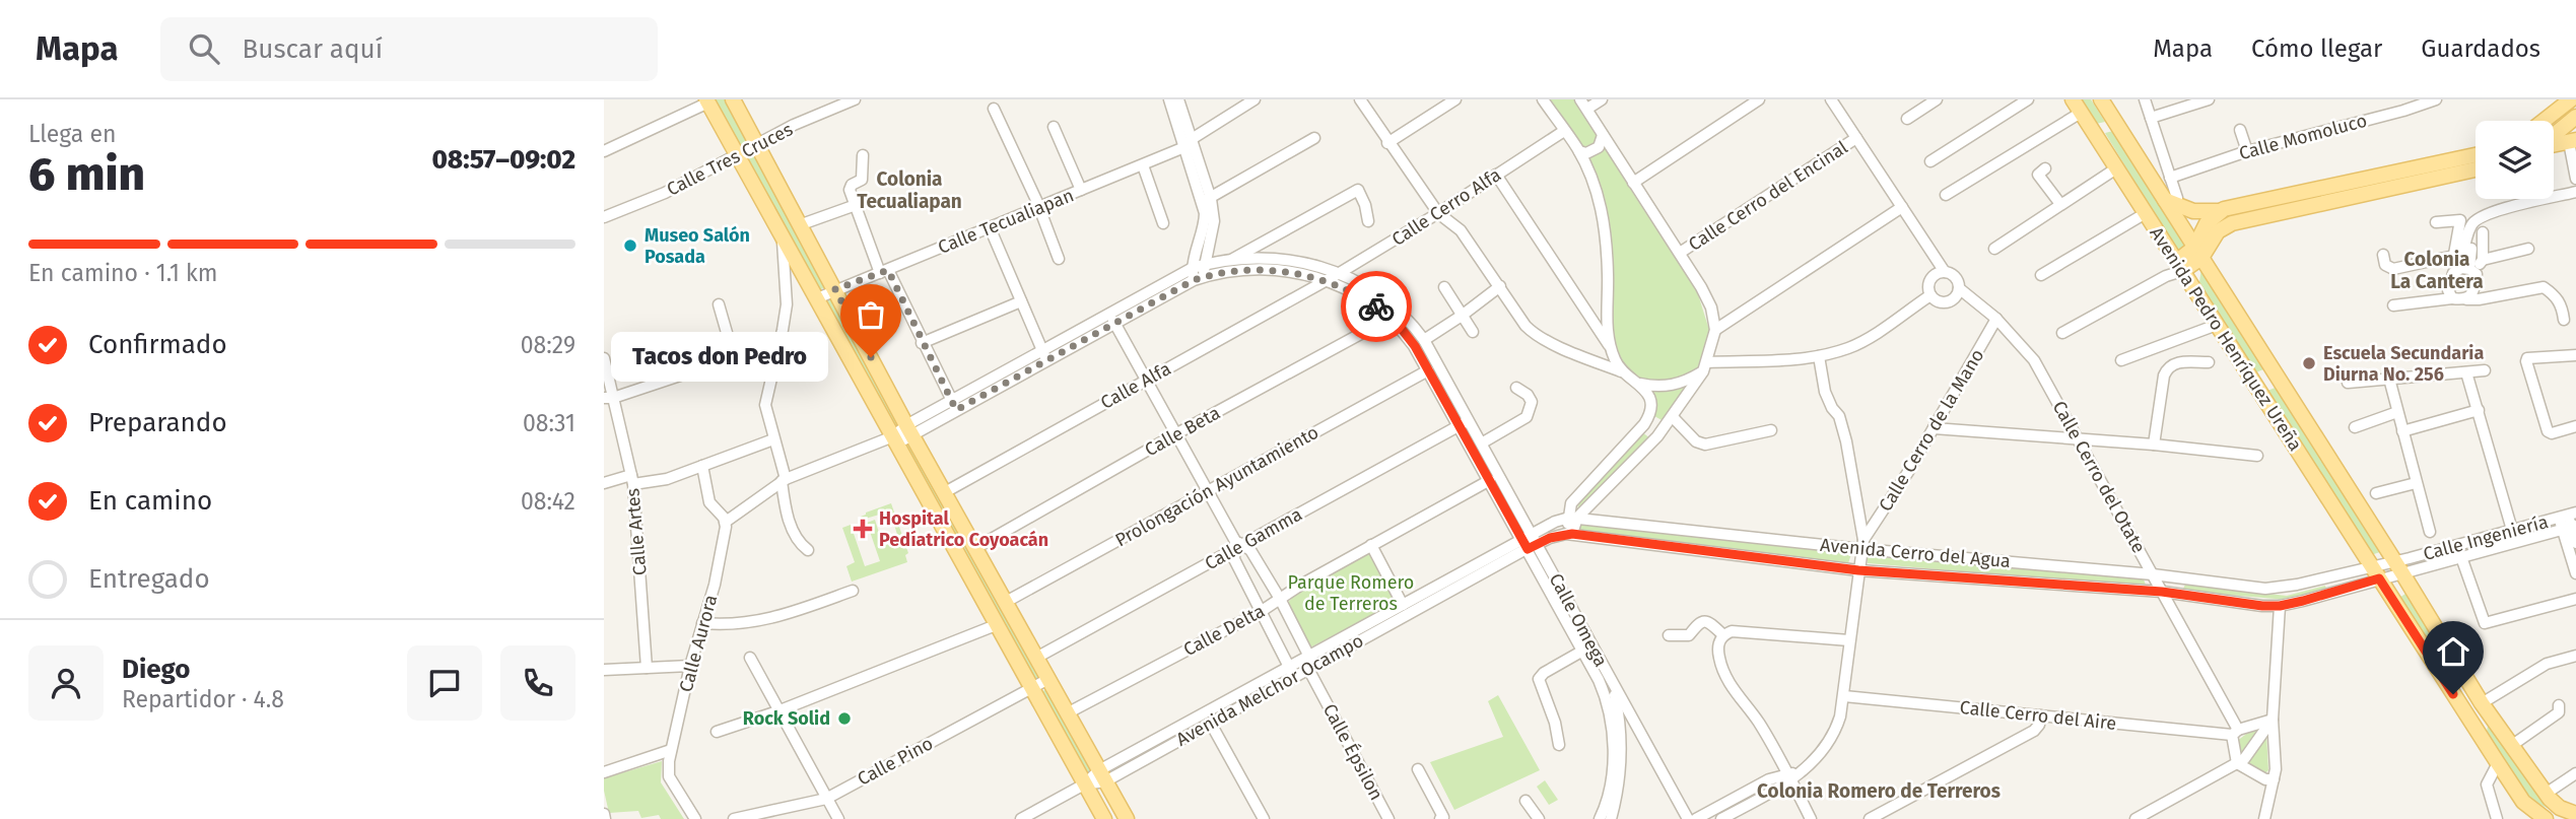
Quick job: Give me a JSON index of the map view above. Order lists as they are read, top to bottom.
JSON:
{
  "streets": {
    "main road": ["Avenida Pedro Henríquez Ureña"],
    "street": [
      "Calle Momoluco",
      "Calle Tres Cruces",
      "Calle Cerro del Encinal",
      "Calle Cerro Alfa",
      "Calle Tecualiapan",
      "Calle Alfa",
      "Calle Cerro de la Mano",
      "Calle Beta",
      "Calle Cerro del Otate",
      "Prolongación Ayuntamiento",
      "Calle Artes",
      "Calle Ingeniería",
      "Calle Gamma",
      "Avenida Cerro del Agua",
      "Calle Omega",
      "Calle Delta",
      "Calle Aurora",
      "Avenida Melchor Ocampo",
      "Calle Cerro del Aire",
      "Calle Épsilon",
      "Calle Pino"
    ]
  },
  "crossings": [
    ["Calle Cerro Alfa", "Calle Alfa"],
    ["Calle Cerro Alfa", "Calle Omega"],
    ["Avenida Pedro Henríquez Ureña", "Calle Ingeniería"],
    ["Avenida Pedro Henríquez Ureña", "Avenida Cerro del Agua"],
    ["Calle Alfa", "Calle Omega"],
    ["Calle Cerro de la Mano", "Calle Cerro del Otate"],
    ["Calle Cerro de la Mano", "Avenida Cerro del Agua"],
    ["Calle Beta", "Calle Omega"],
    ["Calle Cerro del Otate", "Avenida Cerro del Agua"],
    ["Calle Cerro del Otate", "Calle Cerro del Aire"],
    ["Prolongación Ayuntamiento", "Calle Omega"],
    ["Calle Ingeniería", "Avenida Cerro del Agua"],
    ["Calle Gamma", "Calle Omega"],
    ["Avenida Cerro del Agua", "Calle Omega"],
    ["Avenida Cerro del Agua", "Avenida Melchor Ocampo"],
    ["Calle Omega", "Calle Delta"],
    ["Calle Omega", "Avenida Melchor Ocampo"],
    ["Avenida Melchor Ocampo", "Calle Épsilon"]
  ],
  "districts": ["Colonia Tecualiapan", "Colonia La Cantera", "Colonia Romero de Terreros"],
  "parks": ["Parque Romero de Terreros"],
  "places": {
    "other": [
      "Museo Salón Posada",
      "Tacos don Pedro",
      "Escuela Secundaria Diurna No. 256",
      "Rock Solid"
    ],
    "health": ["Hospital Pedíatrico Coyoacán"]
  },
  "page": {
    "header": "Mapa",
    "search": "Buscar aquí",
    "nav": ["Mapa", "Cómo llegar", "Guardados"],
    "heading": ["6 min", "Llega en", "08:57–09:02"],
    "panel": ["Diego", "Repartidor · 4.8"],
    "bar": "En camino · 1.1 km",
    "list": [
      ["Confirmado", "08:29"],
      ["Preparando", "08:31"],
      ["En camino", "08:42"],
      "Entregado"
    ],
    "bubble": "Tacos don Pedro"
  }
}
